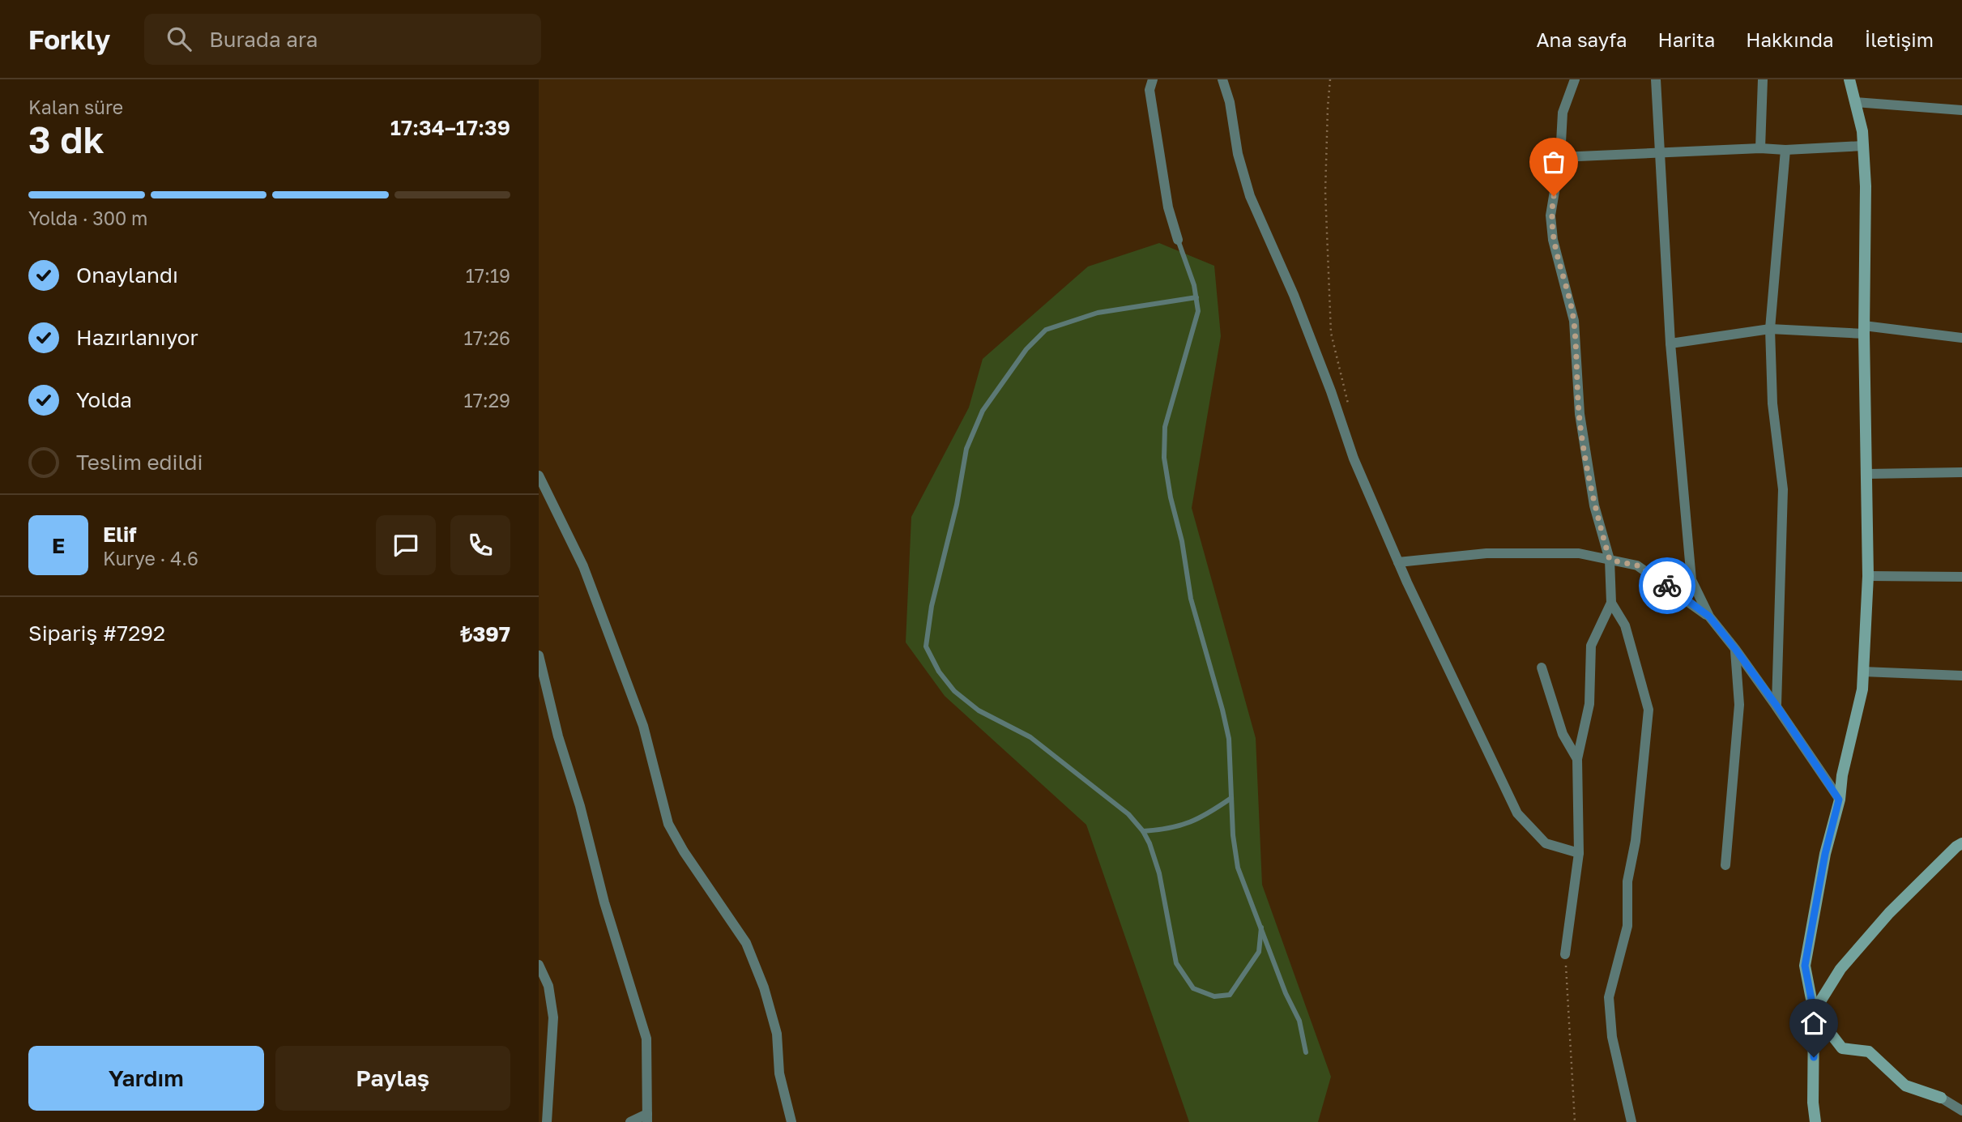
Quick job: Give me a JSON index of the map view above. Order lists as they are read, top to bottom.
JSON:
{
  "page": {
    "header": "Forkly",
    "search": "Burada ara",
    "nav": [
      "Ana sayfa",
      "Harita",
      "Hakkında",
      "İletişim"
    ],
    "heading": ["3 dk", "Kalan süre", "17:34–17:39"],
    "panel": [
      "Elif",
      "Kurye · 4.6",
      "Sipariş #7292",
      "₺397"
    ],
    "bar": "Yolda · 300 m",
    "list": [
      ["Onaylandı", "17:19"],
      ["Hazırlanıyor", "17:26"],
      ["Yolda", "17:29"],
      "Teslim edildi"
    ],
    "round": "E",
    "buttons": ["Yardım", "Paylaş"]
  }
}
